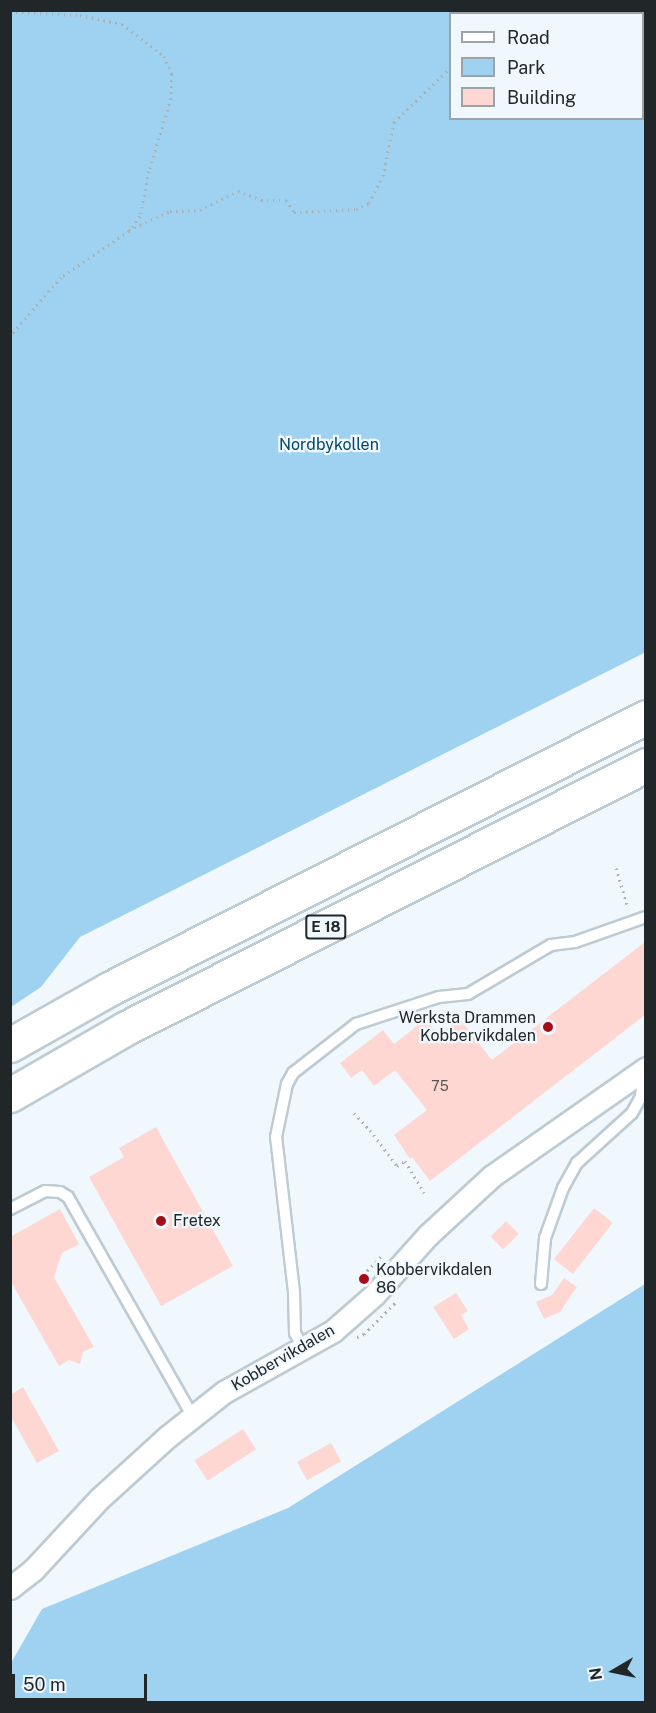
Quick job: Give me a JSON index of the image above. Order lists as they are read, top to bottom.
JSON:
{
  "streets": {
    "highway": ["E 18"],
    "street": ["Kobbervikdalen"]
  },
  "parks": ["Nordbykollen"],
  "places": ["Werksta Drammen Kobbervikdalen", "Fretex", "Kobbervikdalen 86"],
  "house_numbers": ["75"],
  "legend": ["Road", "Park", "Building"],
  "scale_bar": "50 m",
  "north": "left"
}
